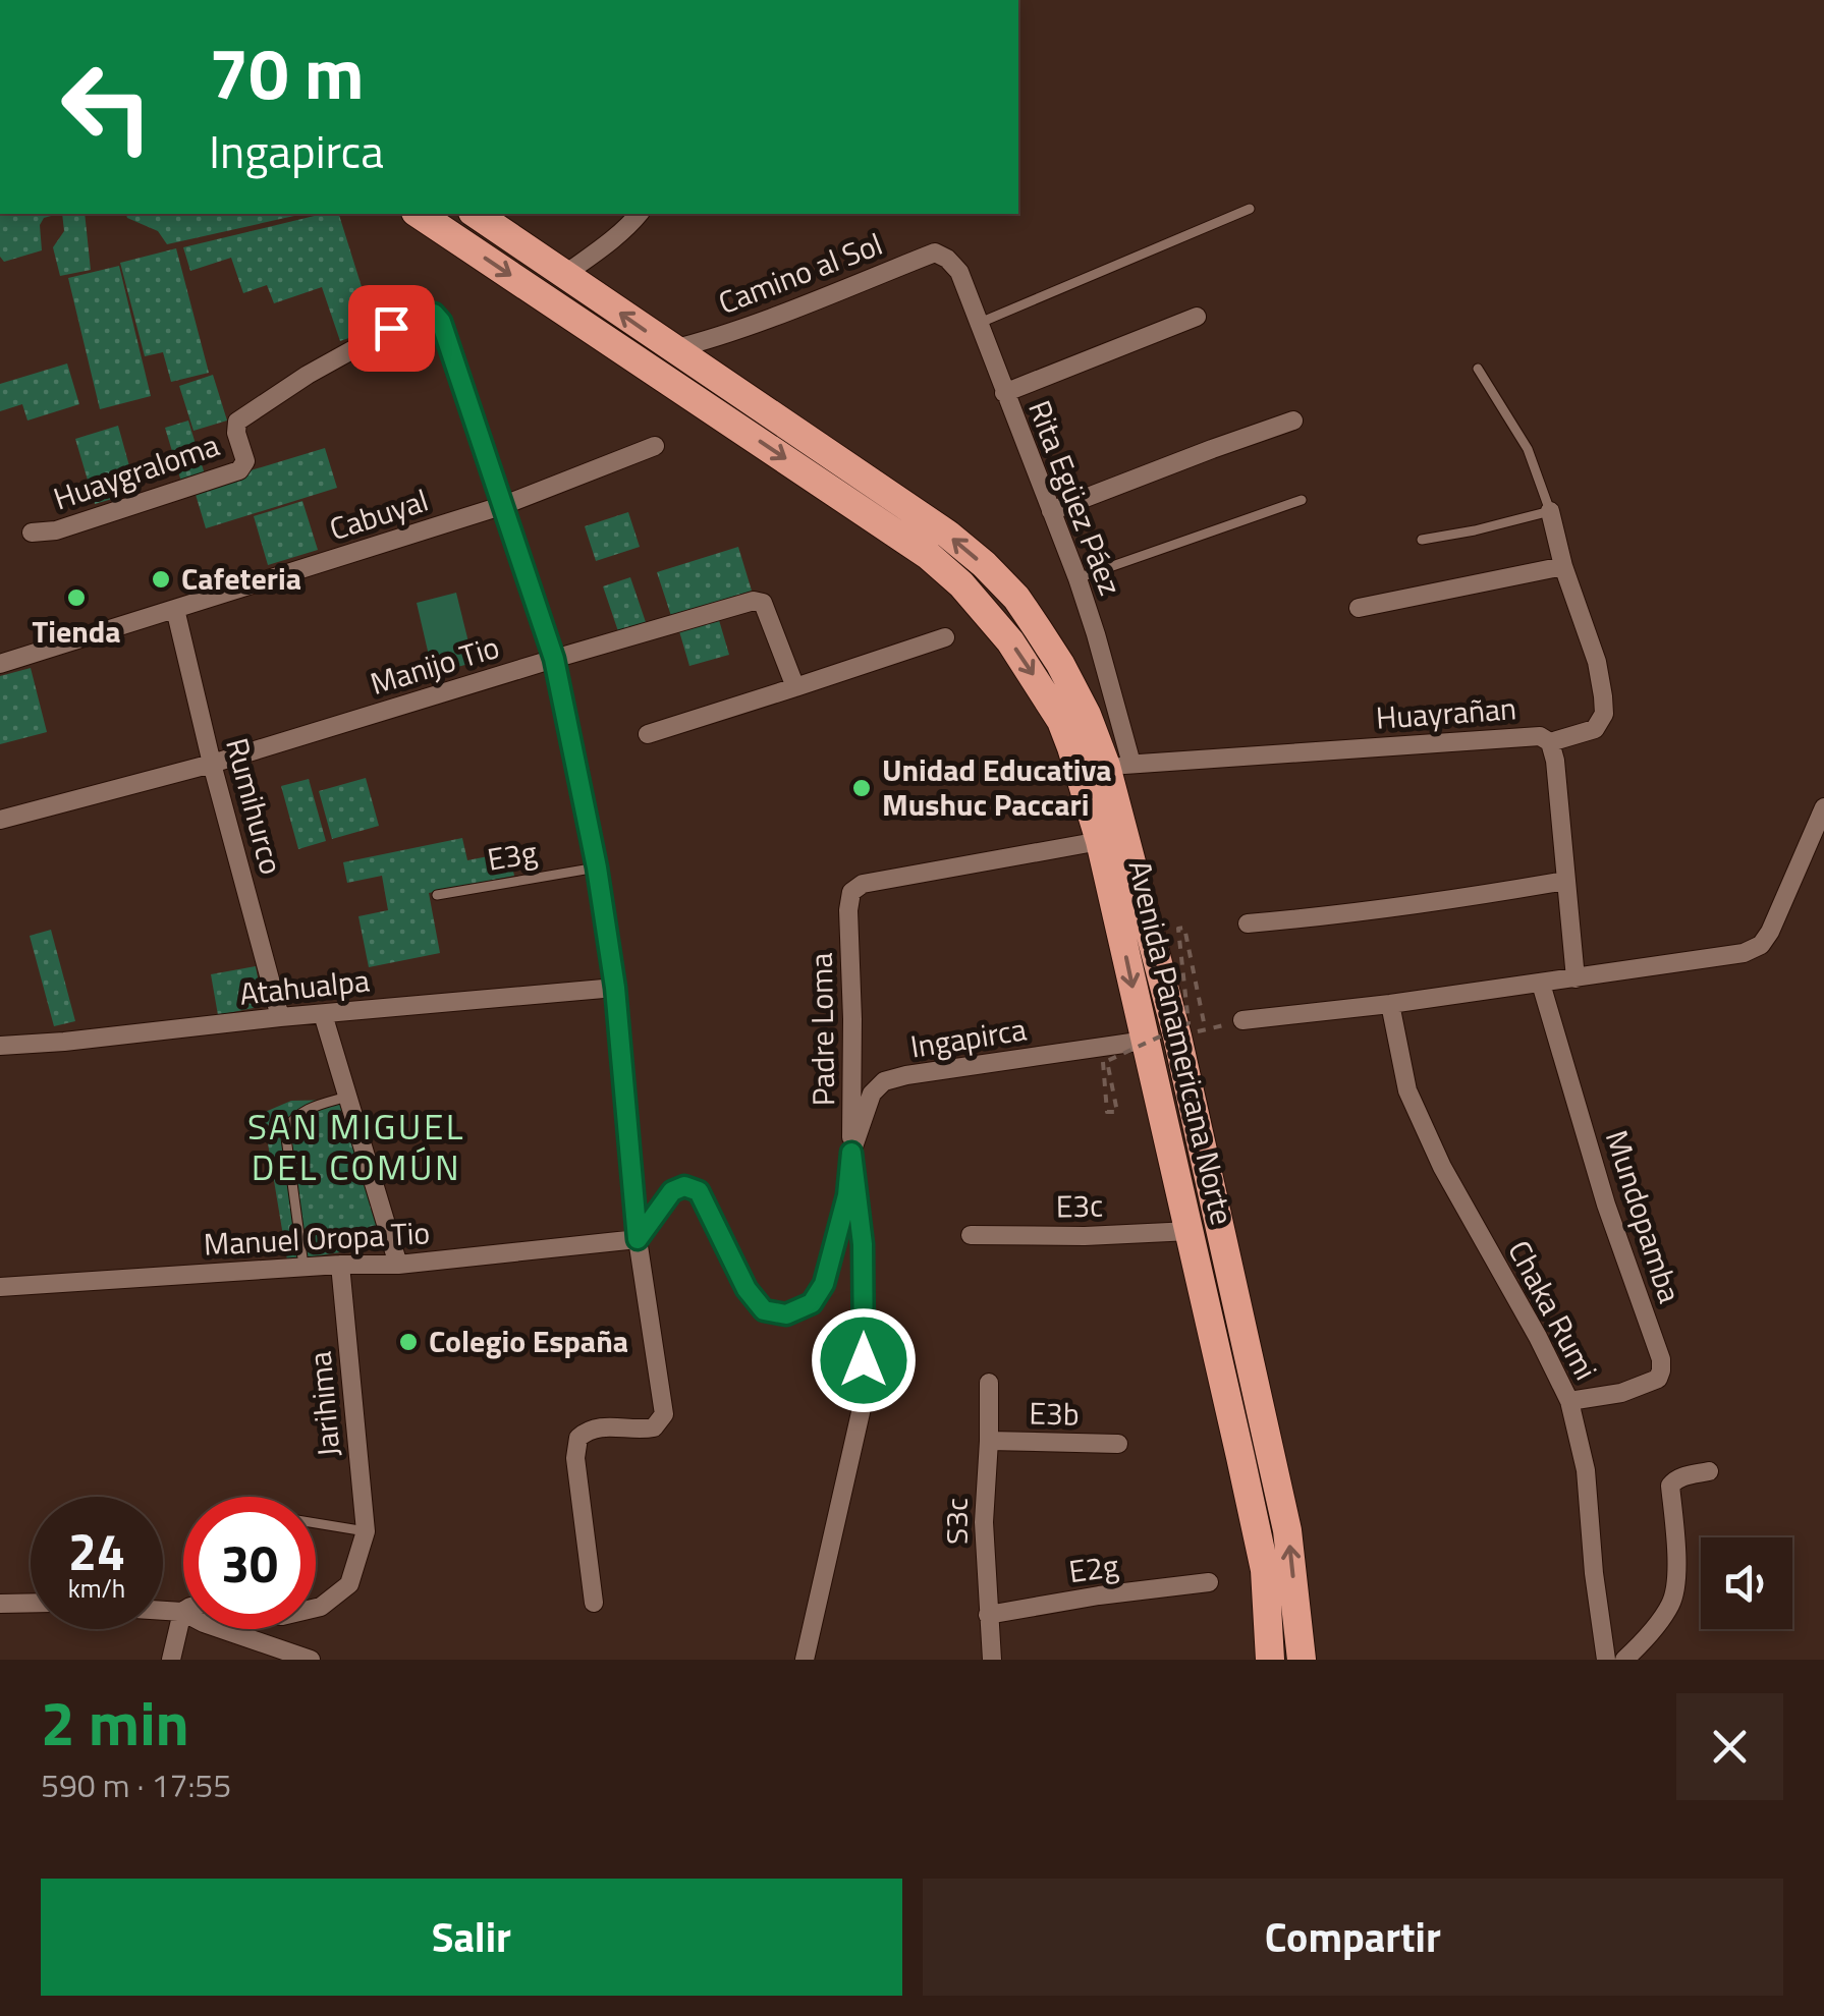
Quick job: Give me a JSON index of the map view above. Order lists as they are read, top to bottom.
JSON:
{
  "streets": {
    "highway": ["Avenida Panamericana Norte"],
    "street": [
      "Camino al Sol",
      "Huaygraloma",
      "Rita Egüez Páez",
      "Cabuyal",
      "Manijo Tio",
      "Huayrañan",
      "Rumihurco",
      "Atahualpa",
      "Padre Loma",
      "Ingapirca",
      "E3c",
      "Mundopamba",
      "Manuel Oropa Tio",
      "Chaka Rumi",
      "Jarihima",
      "E3b",
      "S3c",
      "E2g"
    ],
    "lane": ["E3g"]
  },
  "crossings": [
    ["Camino al Sol", "Rita Egüez Páez"],
    ["Camino al Sol", "Avenida Panamericana Norte"],
    ["Huaygraloma", "Cabuyal"],
    ["Huaygraloma", "Manijo Tio"],
    ["Huaygraloma", "E3g"],
    ["Huaygraloma", "Atahualpa"],
    ["Huaygraloma", "Ingapirca"],
    ["Huaygraloma", "Manuel Oropa Tio"],
    ["Rita Egüez Páez", "Huayrañan"],
    ["Rita Egüez Páez", "Avenida Panamericana Norte"],
    ["Cabuyal", "Rumihurco"],
    ["Manijo Tio", "Rumihurco"],
    ["Huayrañan", "Avenida Panamericana Norte"],
    ["Rumihurco", "Atahualpa"],
    ["Padre Loma", "Ingapirca"],
    ["Padre Loma", "Avenida Panamericana Norte"],
    ["Ingapirca", "Avenida Panamericana Norte"],
    ["Ingapirca", "Manuel Oropa Tio"],
    ["Avenida Panamericana Norte", "E3c"],
    ["Mundopamba", "Chaka Rumi"],
    ["Manuel Oropa Tio", "Jarihima"],
    ["E3b", "S3c"],
    ["S3c", "E2g"]
  ],
  "districts": ["SAN MIGUEL DEL COMÚN"],
  "places": [
    "Cafeteria",
    "Tienda",
    "Unidad Educativa Mushuc Paccari",
    "Colegio España"
  ],
  "page": {
    "turn": ["70 m", "Ingapirca"],
    "speed": "24 km/h",
    "limit": "30",
    "heading": ["2 min", "590 m · 17:55"],
    "buttons": ["Salir", "Compartir"]
  }
}
